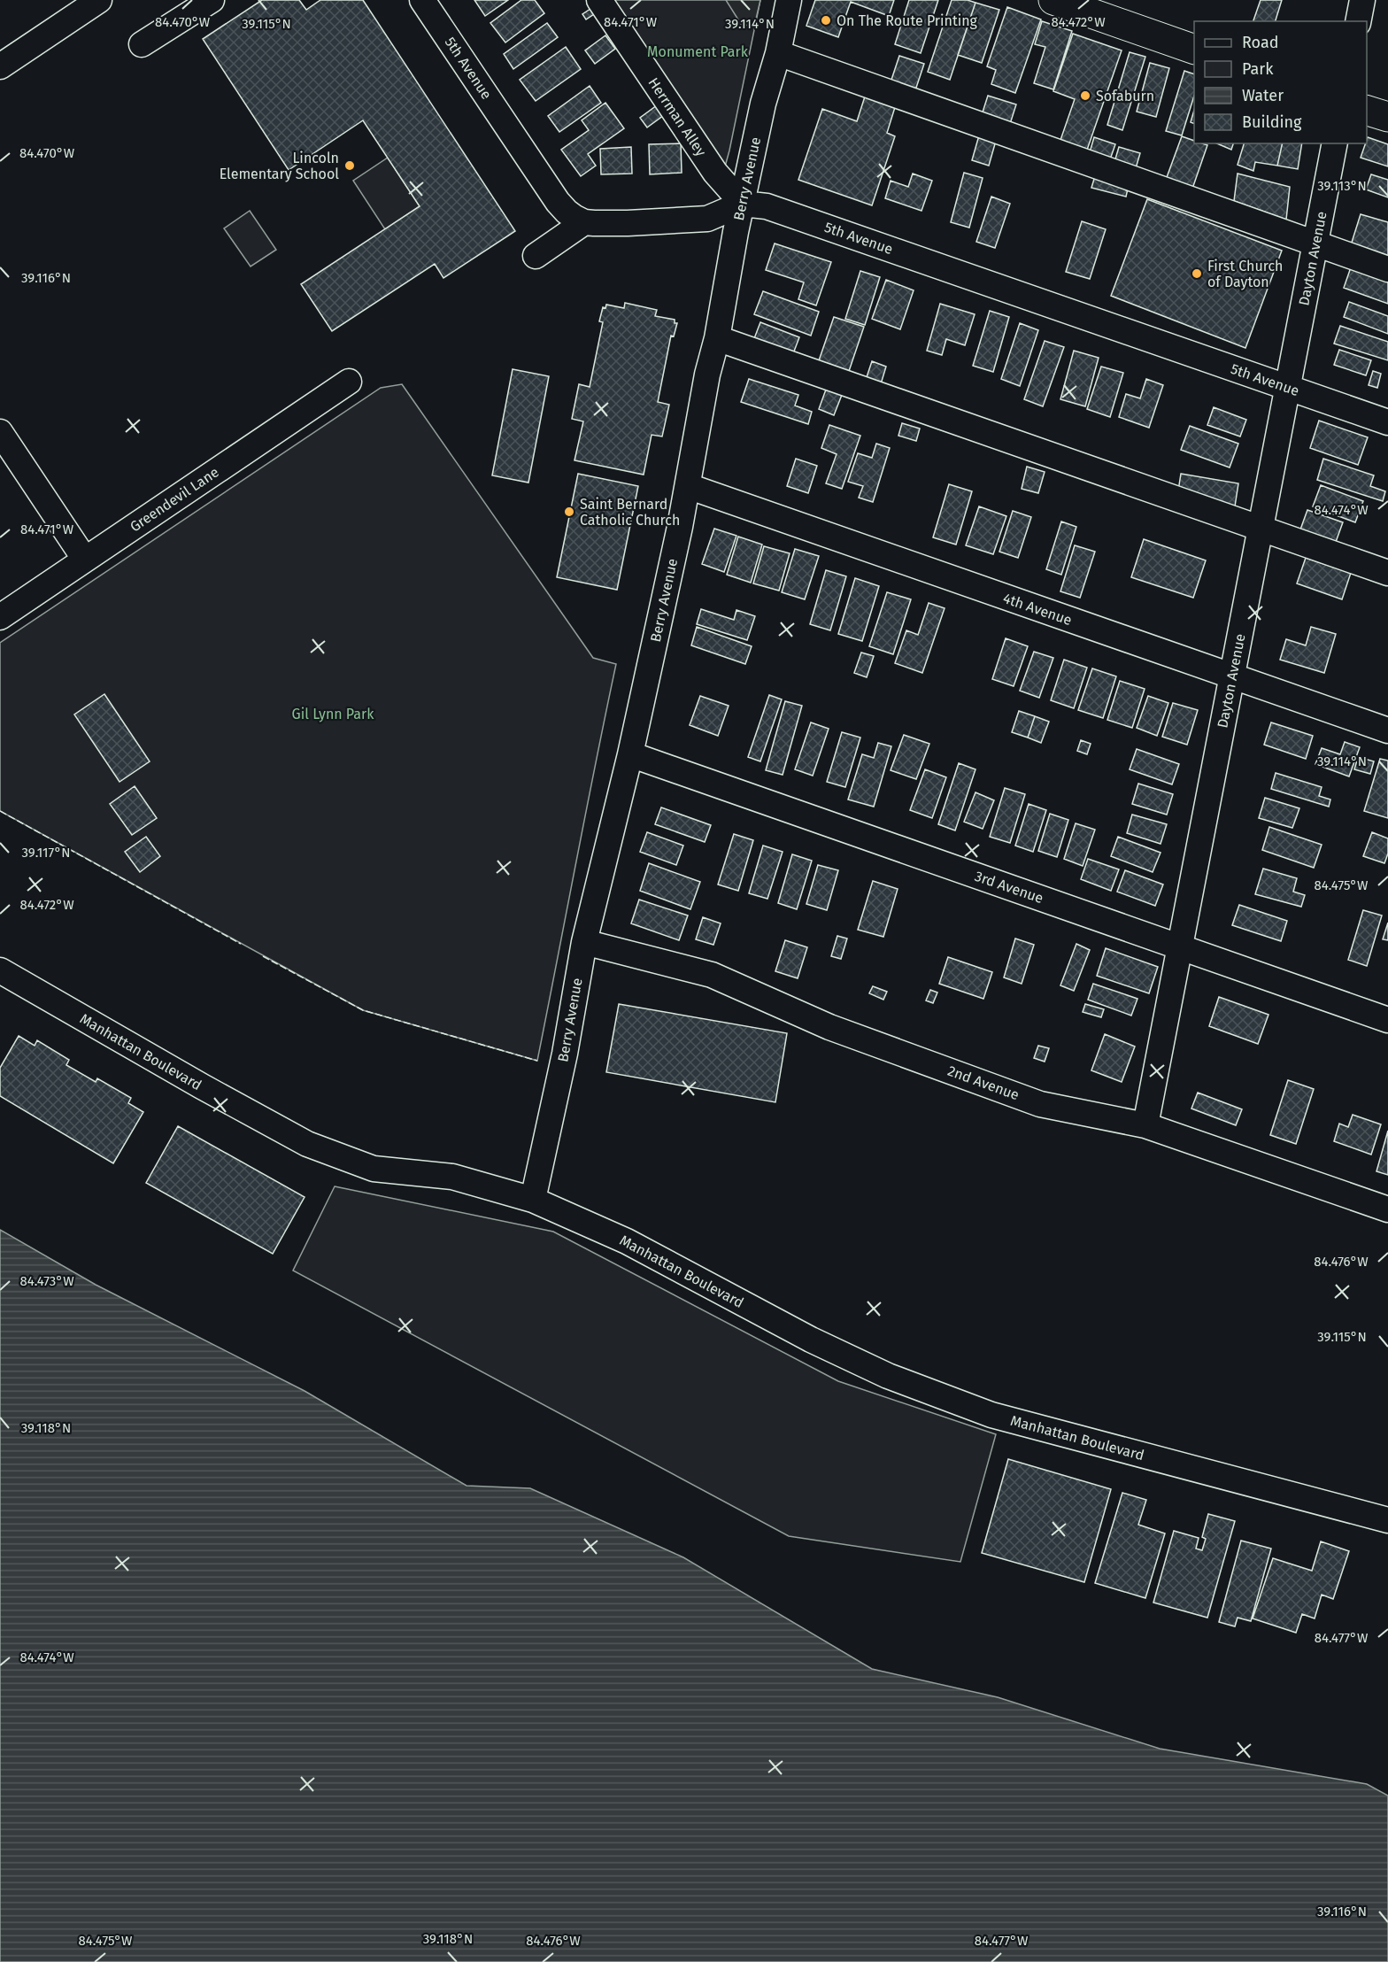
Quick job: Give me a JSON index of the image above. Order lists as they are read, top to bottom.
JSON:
{
  "streets": {
    "street": [
      "5th Avenue",
      "Herrman Alley",
      "Berry Avenue",
      "Dayton Avenue",
      "Greendevil Lane",
      "4th Avenue",
      "3rd Avenue",
      "Manhattan Boulevard",
      "2nd Avenue"
    ]
  },
  "crossings": [
    ["5th Avenue", "Herrman Alley"],
    ["5th Avenue", "Berry Avenue"],
    ["5th Avenue", "Dayton Avenue"],
    ["Herrman Alley", "Berry Avenue"],
    ["Berry Avenue", "4th Avenue"],
    ["Berry Avenue", "3rd Avenue"],
    ["Berry Avenue", "Manhattan Boulevard"],
    ["Berry Avenue", "2nd Avenue"],
    ["Dayton Avenue", "4th Avenue"],
    ["Dayton Avenue", "3rd Avenue"],
    ["Dayton Avenue", "2nd Avenue"]
  ],
  "parks": ["Monument Park", "Gil Lynn Park"],
  "places": [
    "On The Route Printing",
    "Sofaburn",
    "Lincoln Elementary School",
    "First Church of Dayton",
    "Saint Bernard Catholic Church"
  ],
  "legend": [
    "Road",
    "Park",
    "Water",
    "Building"
  ],
  "coordinates": [
    "84.470°W",
    "84.471°W",
    "84.472°W",
    "39.115°N",
    "39.114°N",
    "39.113°N",
    "39.116°N",
    "84.474°W",
    "39.117°N",
    "84.475°W",
    "84.476°W",
    "84.473°W",
    "39.118°N",
    "84.477°W"
  ]
}
